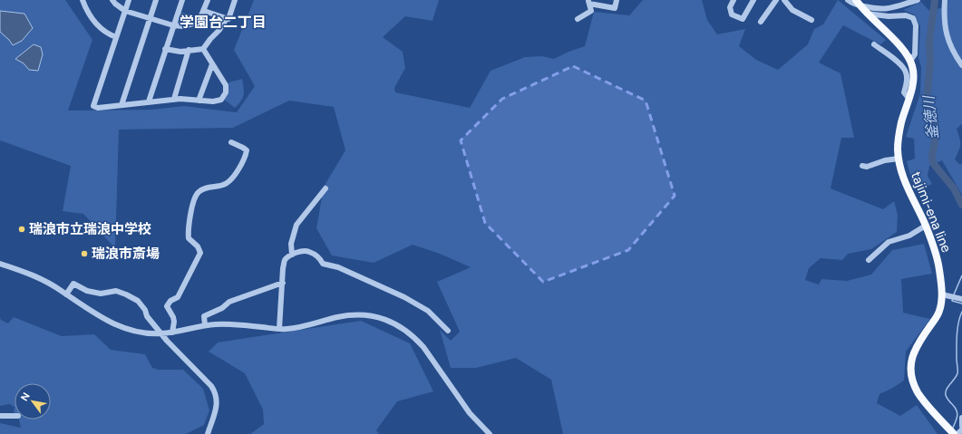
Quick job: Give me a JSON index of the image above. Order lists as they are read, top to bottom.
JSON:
{
  "streets": {
    "main road": ["tajimi-ena line"]
  },
  "districts": ["学園台二丁目"],
  "water": ["釜徳川"],
  "places": ["瑞浪市立瑞浪中学校", "瑞浪市斎場"],
  "north": "top left"
}
